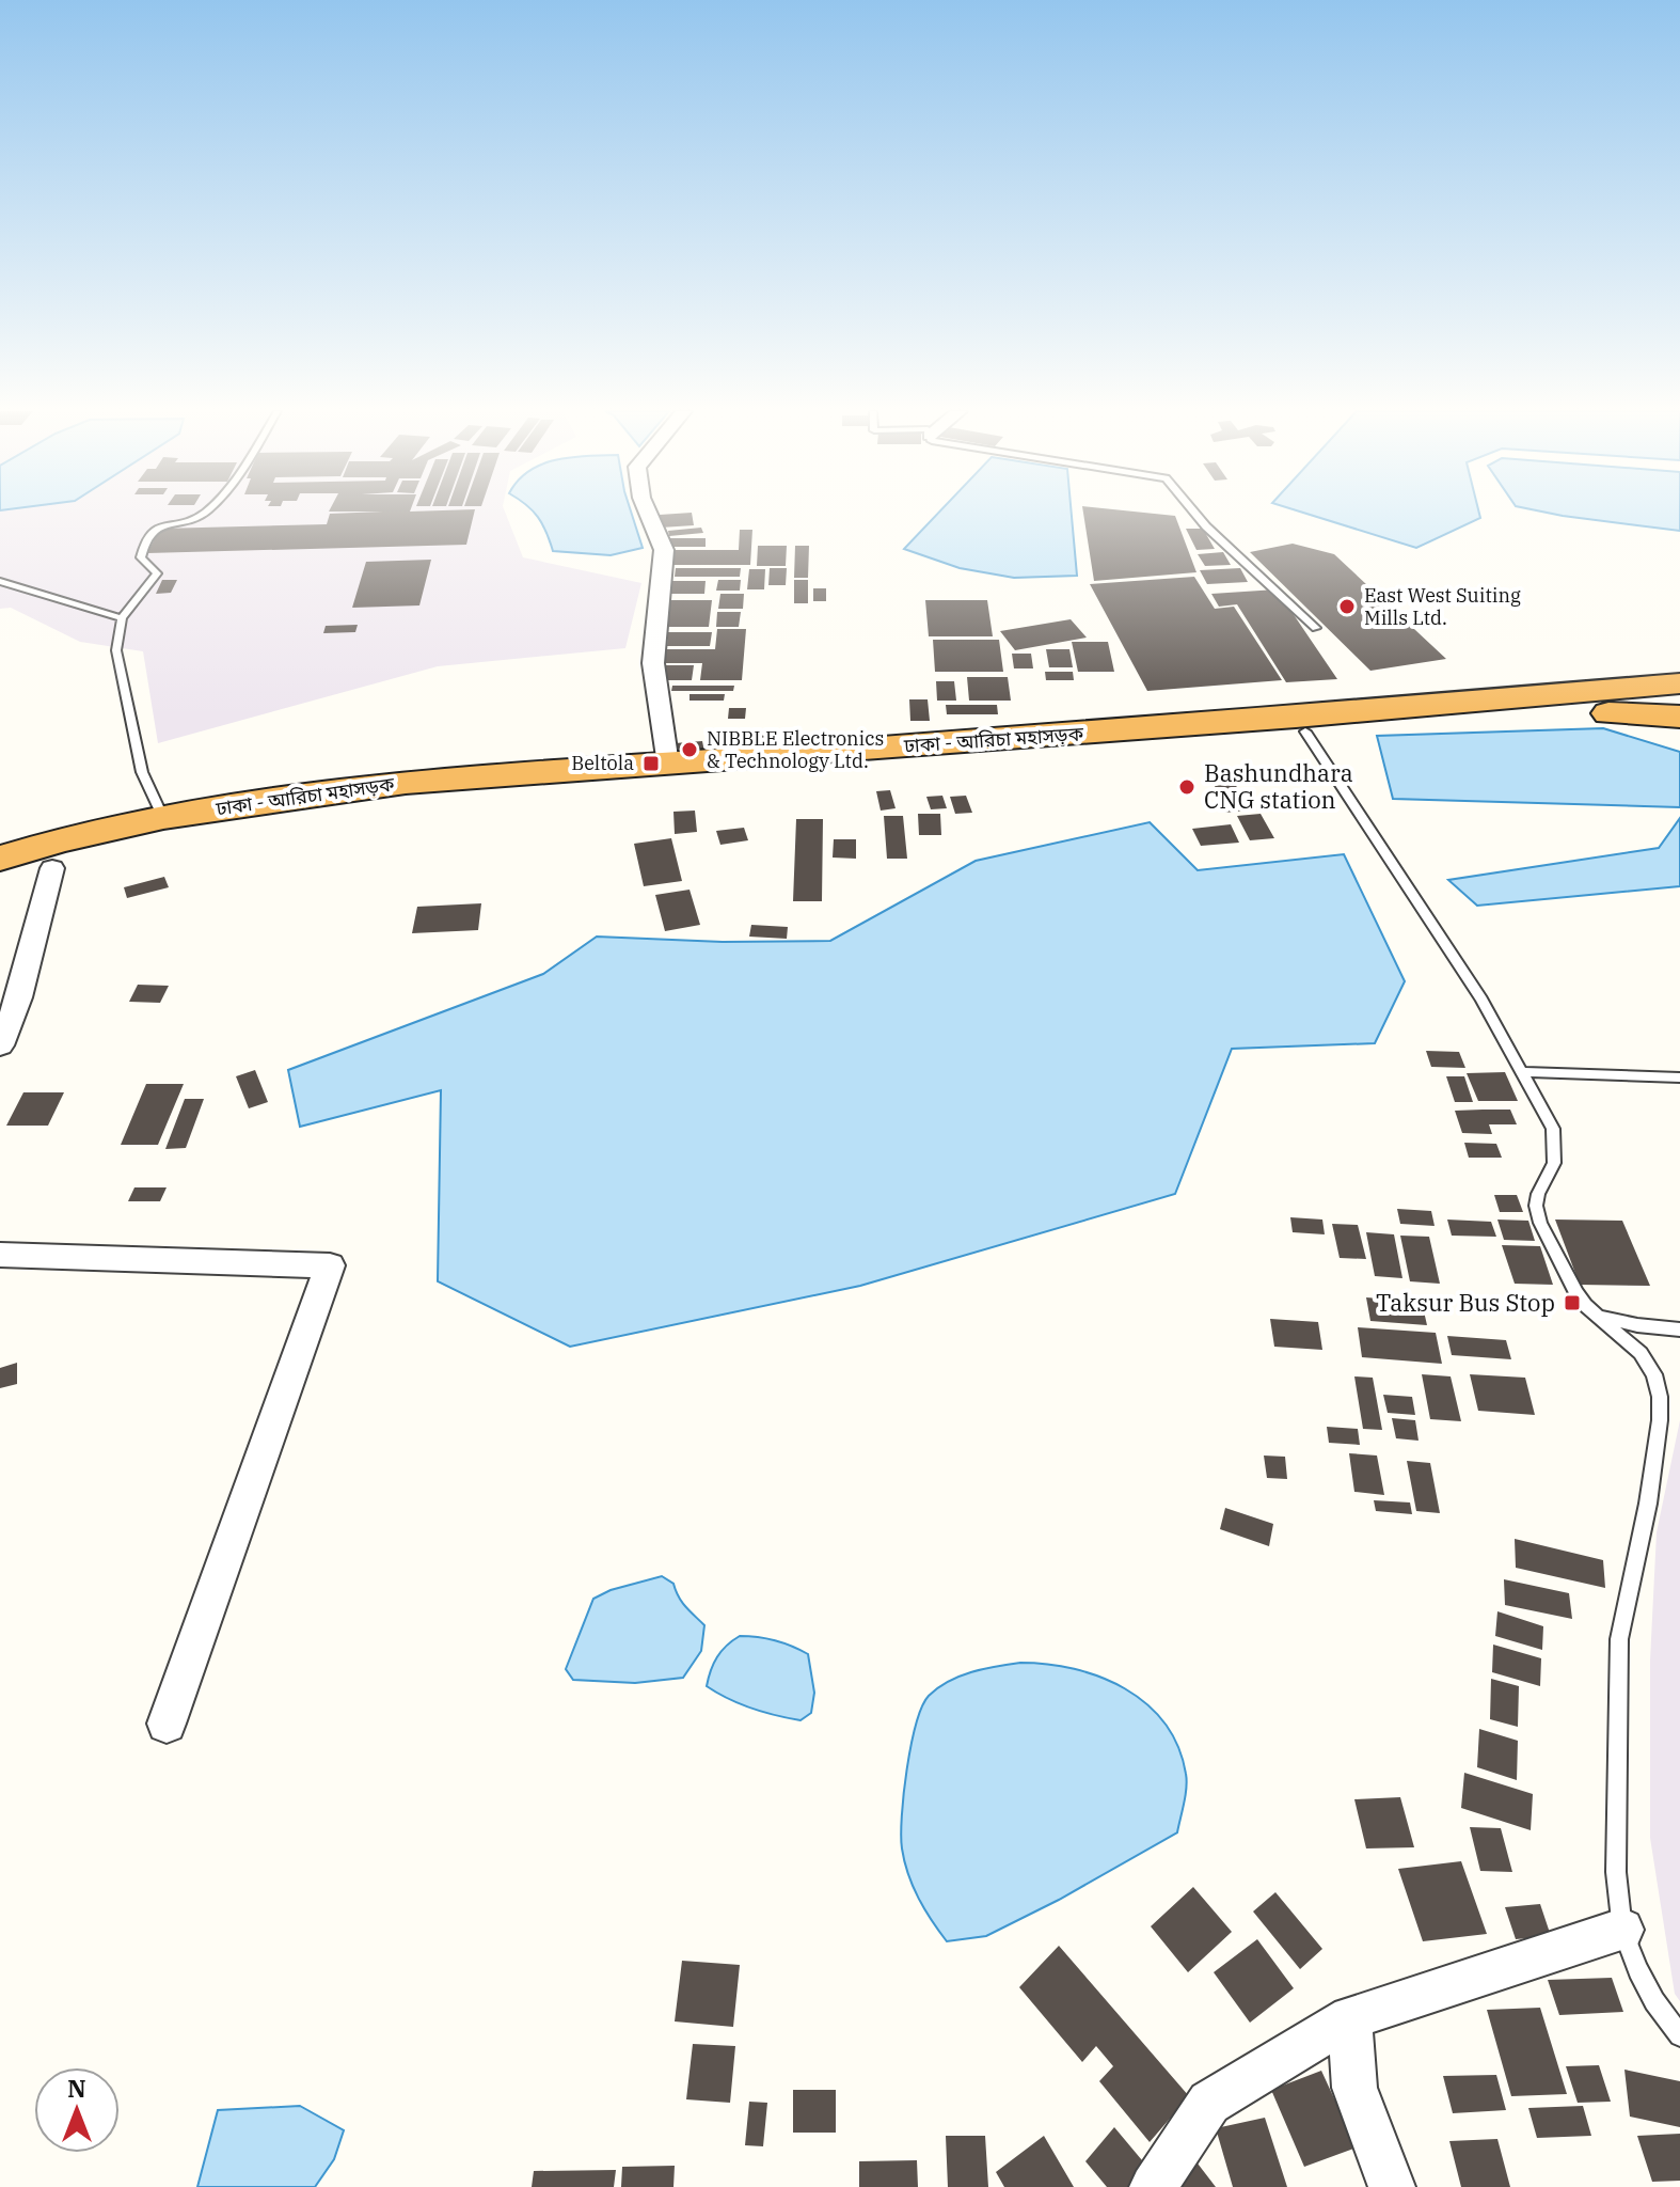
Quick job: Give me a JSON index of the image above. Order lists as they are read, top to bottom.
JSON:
{
  "streets": {
    "highway": ["ঢাকা - আরিচা মহাসড়ক"]
  },
  "places": {
    "other": ["East West Suiting Mills Ltd.", "NIBBLE Electronics & Technology Ltd.", "Bashundhara CNG station"],
    "transit": ["Beltola", "Taksur Bus Stop"]
  },
  "north": "top"
}
